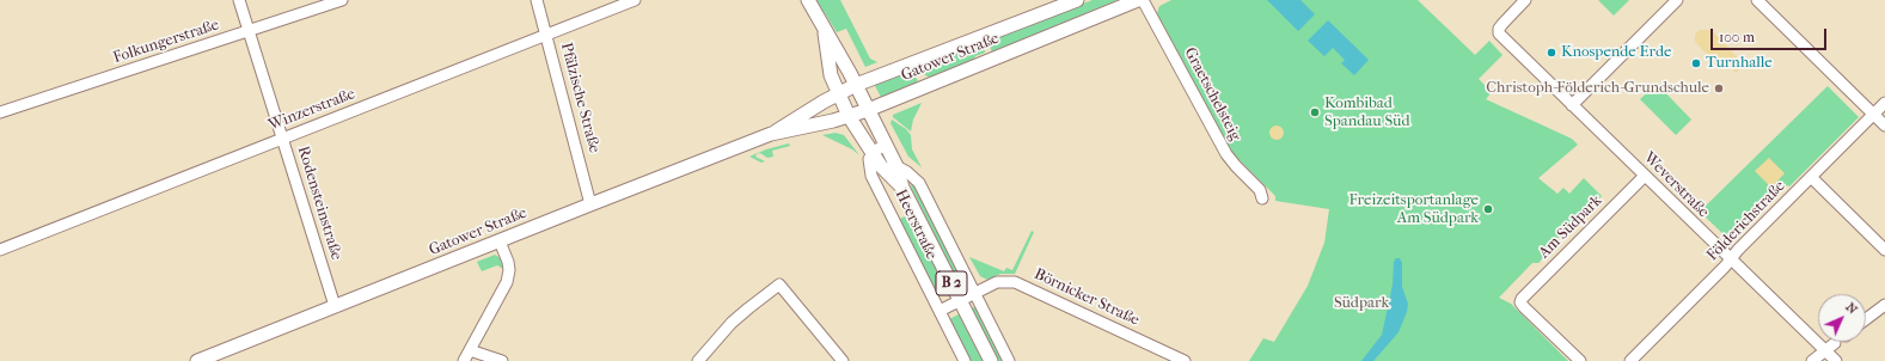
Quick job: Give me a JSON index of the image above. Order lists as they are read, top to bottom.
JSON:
{
  "streets": {
    "main road": ["Gatower Straße", "Heerstraße", "B 2"],
    "street": [
      "Folkungerstraße",
      "Graetschelsteig",
      "Pfälzische Straße",
      "Winzerstraße",
      "Weverstraße",
      "Rodensteinstraße",
      "Földerichstraße",
      "Am Südpark",
      "Börnicker Straße"
    ]
  },
  "crossings": [
    ["Folkungerstraße", "Rodensteinstraße"],
    ["Gatower Straße", "Pfälzische Straße"],
    ["Gatower Straße", "Rodensteinstraße"],
    ["Gatower Straße", "Heerstraße"],
    ["Pfälzische Straße", "Winzerstraße"],
    ["Winzerstraße", "Rodensteinstraße"],
    ["Weverstraße", "Földerichstraße"],
    ["Weverstraße", "Am Südpark"],
    ["Heerstraße", "Börnicker Straße"]
  ],
  "parks": ["Südpark"],
  "places": [
    "Knospende Erde",
    "Turnhalle",
    "Christoph-Földerich-Grundschule",
    "Kombibad Spandau Süd",
    "Freizeitsportanlage Am Südpark"
  ],
  "scale_bar": "100 m",
  "north": "top right"
}
